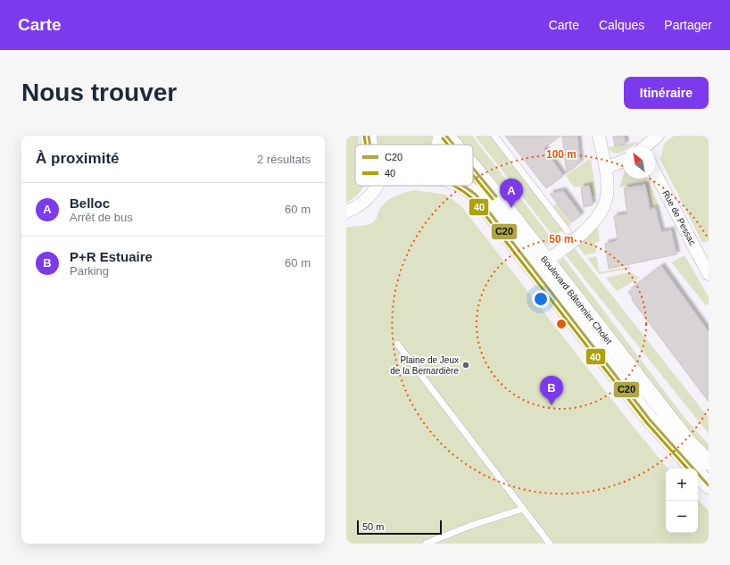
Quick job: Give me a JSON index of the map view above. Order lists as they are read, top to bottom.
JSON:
{
  "streets": {
    "street": ["Rue de Pessac", "Boulevard Bâtonnier Cholet"]
  },
  "places": ["Plaine de Jeux de la Bernardière"],
  "lines": ["transit line C20", "transit line 40"],
  "legend": ["C20", "40"],
  "scale_bar": "50 m",
  "north": "top left",
  "page": {
    "header": "Carte",
    "nav": ["Carte", "Calques", "Partager"],
    "buttons": "Itinéraire",
    "title": "Nous trouver",
    "heading": ["À proximité", "2 résultats"],
    "pins": ["A", "B"],
    "list": [
      {
        "mark": "A",
        "name": "Belloc",
        "note": "Arrêt de bus",
        "value": "60 m"
      },
      {
        "mark": "B",
        "name": "P+R Estuaire",
        "note": "Parking",
        "value": "60 m"
      }
    ],
    "map_buttons": ["+", "−"],
    "scale": "50 m"
  },
  "rings": ["100 m", "50 m"]
}
